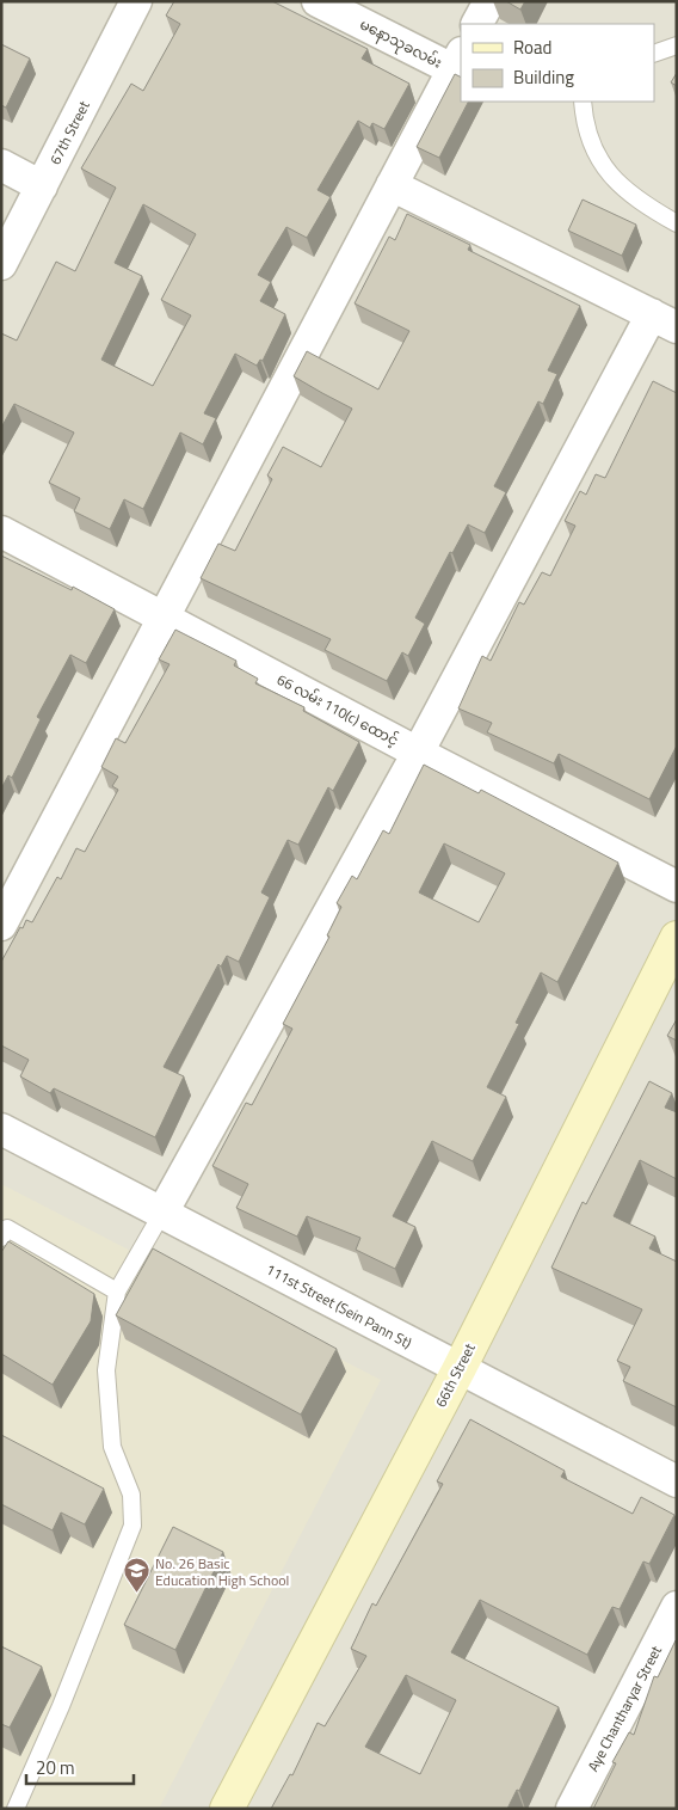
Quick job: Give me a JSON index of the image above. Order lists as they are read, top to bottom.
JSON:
{
  "streets": {
    "street": [
      "မနောသုခလမ်း",
      "67th Street",
      "66 လမ်း 110(c) ထောင့်",
      "111st Street (Sein Pann St)",
      "66th Street",
      "Aye Chantharyar Street"
    ]
  },
  "crossings": [
    ["111st Street (Sein Pann St)", "66th Street"]
  ],
  "places": {
    "school or university": ["No. 26 Basic Education High School"]
  },
  "legend": ["Road", "Building"],
  "scale_bar": "20 m"
}
